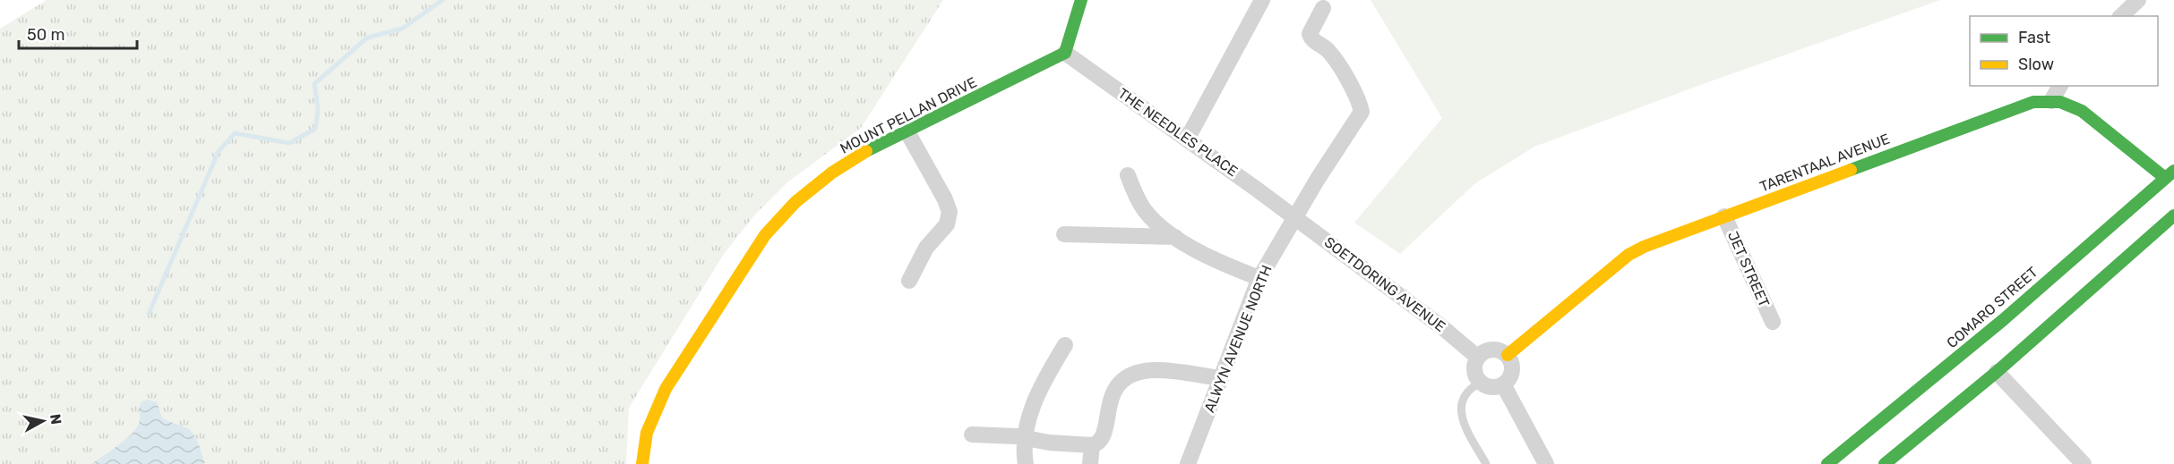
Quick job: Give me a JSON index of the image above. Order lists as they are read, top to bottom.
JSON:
{
  "streets": {
    "street": [
      "MOUNT PELLAN DRIVE",
      "THE NEEDLES PLACE",
      "TARENTAAL AVENUE",
      "JET STREET",
      "SOETDORING AVENUE",
      "COMARO STREET",
      "ALWYN AVENUE NORTH"
    ]
  },
  "crossings": [
    ["MOUNT PELLAN DRIVE", "THE NEEDLES PLACE"],
    ["THE NEEDLES PLACE", "SOETDORING AVENUE"],
    ["THE NEEDLES PLACE", "ALWYN AVENUE NORTH"],
    ["TARENTAAL AVENUE", "JET STREET"],
    ["TARENTAAL AVENUE", "SOETDORING AVENUE"],
    ["TARENTAAL AVENUE", "COMARO STREET"],
    ["SOETDORING AVENUE", "ALWYN AVENUE NORTH"]
  ],
  "legend": ["Fast", "Slow"],
  "scale_bar": "50 m",
  "north": "right"
}
